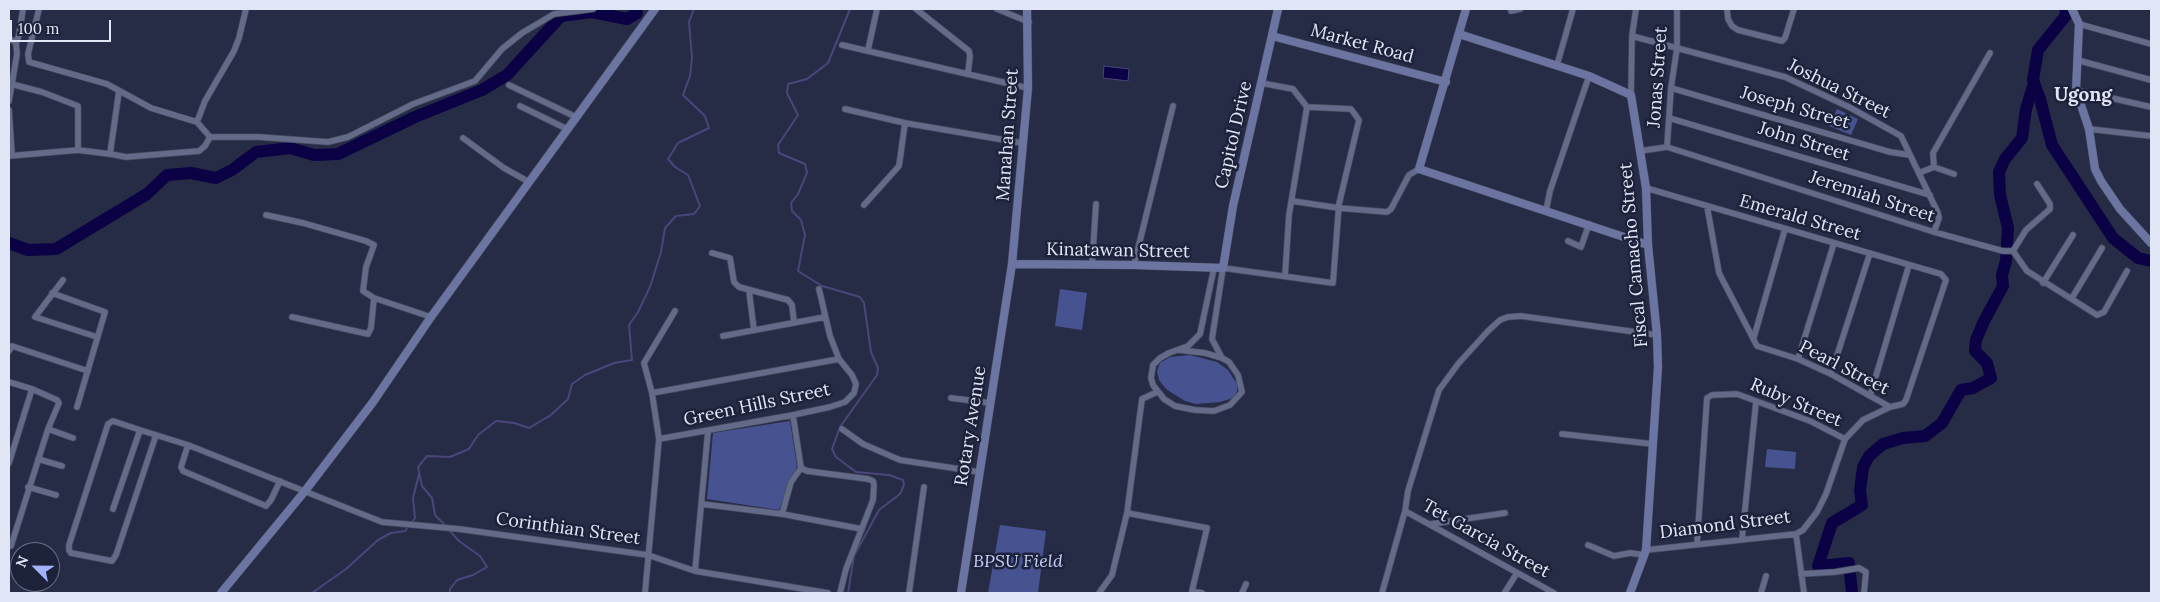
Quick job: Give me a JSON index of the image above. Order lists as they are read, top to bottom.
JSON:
{
  "streets": {
    "street": [
      "Market Road",
      "Jonas Street",
      "Joshua Street",
      "Joseph Street",
      "Manahan Street",
      "Capitol Drive",
      "John Street",
      "Jeremiah Street",
      "Emerald Street",
      "Kinatawan Street",
      "Fiscal Camacho Street",
      "Pearl Street",
      "Ruby Street",
      "Green Hills Street",
      "Rotary Avenue",
      "Diamond Street",
      "Corinthian Street",
      "Tet Garcia Street"
    ]
  },
  "crossings": [
    ["Market Road", "Capitol Drive"],
    ["Jonas Street", "Joshua Street"],
    ["Jonas Street", "Joseph Street"],
    ["Jonas Street", "John Street"],
    ["Jonas Street", "Jeremiah Street"],
    ["Joshua Street", "Joseph Street"],
    ["Joshua Street", "John Street"],
    ["Joshua Street", "Jeremiah Street"],
    ["Manahan Street", "Kinatawan Street"],
    ["Manahan Street", "Rotary Avenue"],
    ["Capitol Drive", "Kinatawan Street"],
    ["Jeremiah Street", "Fiscal Camacho Street"],
    ["Emerald Street", "Fiscal Camacho Street"],
    ["Emerald Street", "Pearl Street"],
    ["Emerald Street", "Diamond Street"],
    ["Kinatawan Street", "Rotary Avenue"],
    ["Fiscal Camacho Street", "Diamond Street"],
    ["Pearl Street", "Diamond Street"],
    ["Ruby Street", "Diamond Street"]
  ],
  "districts": ["Ugong"],
  "parks": ["BPSU Field"],
  "scale_bar": "100 m",
  "north": "top left"
}
